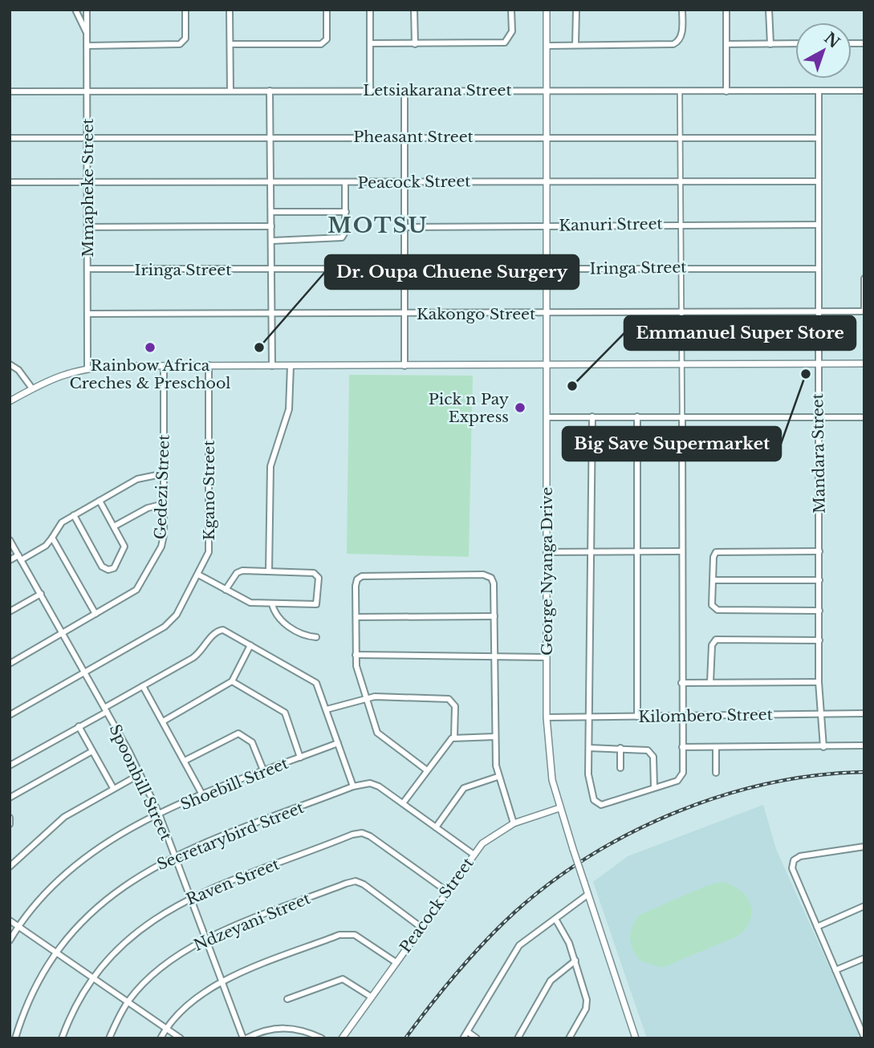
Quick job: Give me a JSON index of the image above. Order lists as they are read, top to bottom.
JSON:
{
  "streets": {
    "street": [
      "Letsiakarana Street",
      "Pheasant Street",
      "Peacock Street",
      "Mmapheke Street",
      "Kanuri Street",
      "Iringa Street",
      "Kakongo Street",
      "Mandara Street",
      "Gedezi Street",
      "Kgano Street",
      "George Nyanga Drive",
      "Kilombero Street",
      "Spoonbill Street",
      "Shoebill Street",
      "Secretarybird Street",
      "Raven Street",
      "Ndzeyani Street"
    ]
  },
  "crossings": [
    ["Letsiakarana Street", "Mmapheke Street"],
    ["Letsiakarana Street", "Mandara Street"],
    ["Letsiakarana Street", "George Nyanga Drive"],
    ["Pheasant Street", "Mmapheke Street"],
    ["Pheasant Street", "Mandara Street"],
    ["Pheasant Street", "George Nyanga Drive"],
    ["Peacock Street", "Mmapheke Street"],
    ["Peacock Street", "Mandara Street"],
    ["Peacock Street", "George Nyanga Drive"],
    ["Peacock Street", "Secretarybird Street"],
    ["Peacock Street", "Raven Street"],
    ["Peacock Street", "Ndzeyani Street"],
    ["Mmapheke Street", "Iringa Street"],
    ["Mmapheke Street", "Kakongo Street"],
    ["Kanuri Street", "Mandara Street"],
    ["Kanuri Street", "George Nyanga Drive"],
    ["Iringa Street", "Mandara Street"],
    ["Iringa Street", "George Nyanga Drive"],
    ["Kakongo Street", "Mandara Street"],
    ["Kakongo Street", "George Nyanga Drive"],
    ["Mandara Street", "Kilombero Street"],
    ["Gedezi Street", "Spoonbill Street"],
    ["Kgano Street", "Spoonbill Street"],
    ["George Nyanga Drive", "Kilombero Street"],
    ["Spoonbill Street", "Shoebill Street"],
    ["Spoonbill Street", "Secretarybird Street"],
    ["Spoonbill Street", "Raven Street"],
    ["Spoonbill Street", "Ndzeyani Street"]
  ],
  "districts": ["MOTSU"],
  "places": [
    "Rainbow Africa Creches & Preschool",
    "Dr. Oupa Chuene Surgery",
    "Big Save Supermarket",
    "Emmanuel Super Store",
    "Pick n Pay Express"
  ],
  "north": "top right"
}
